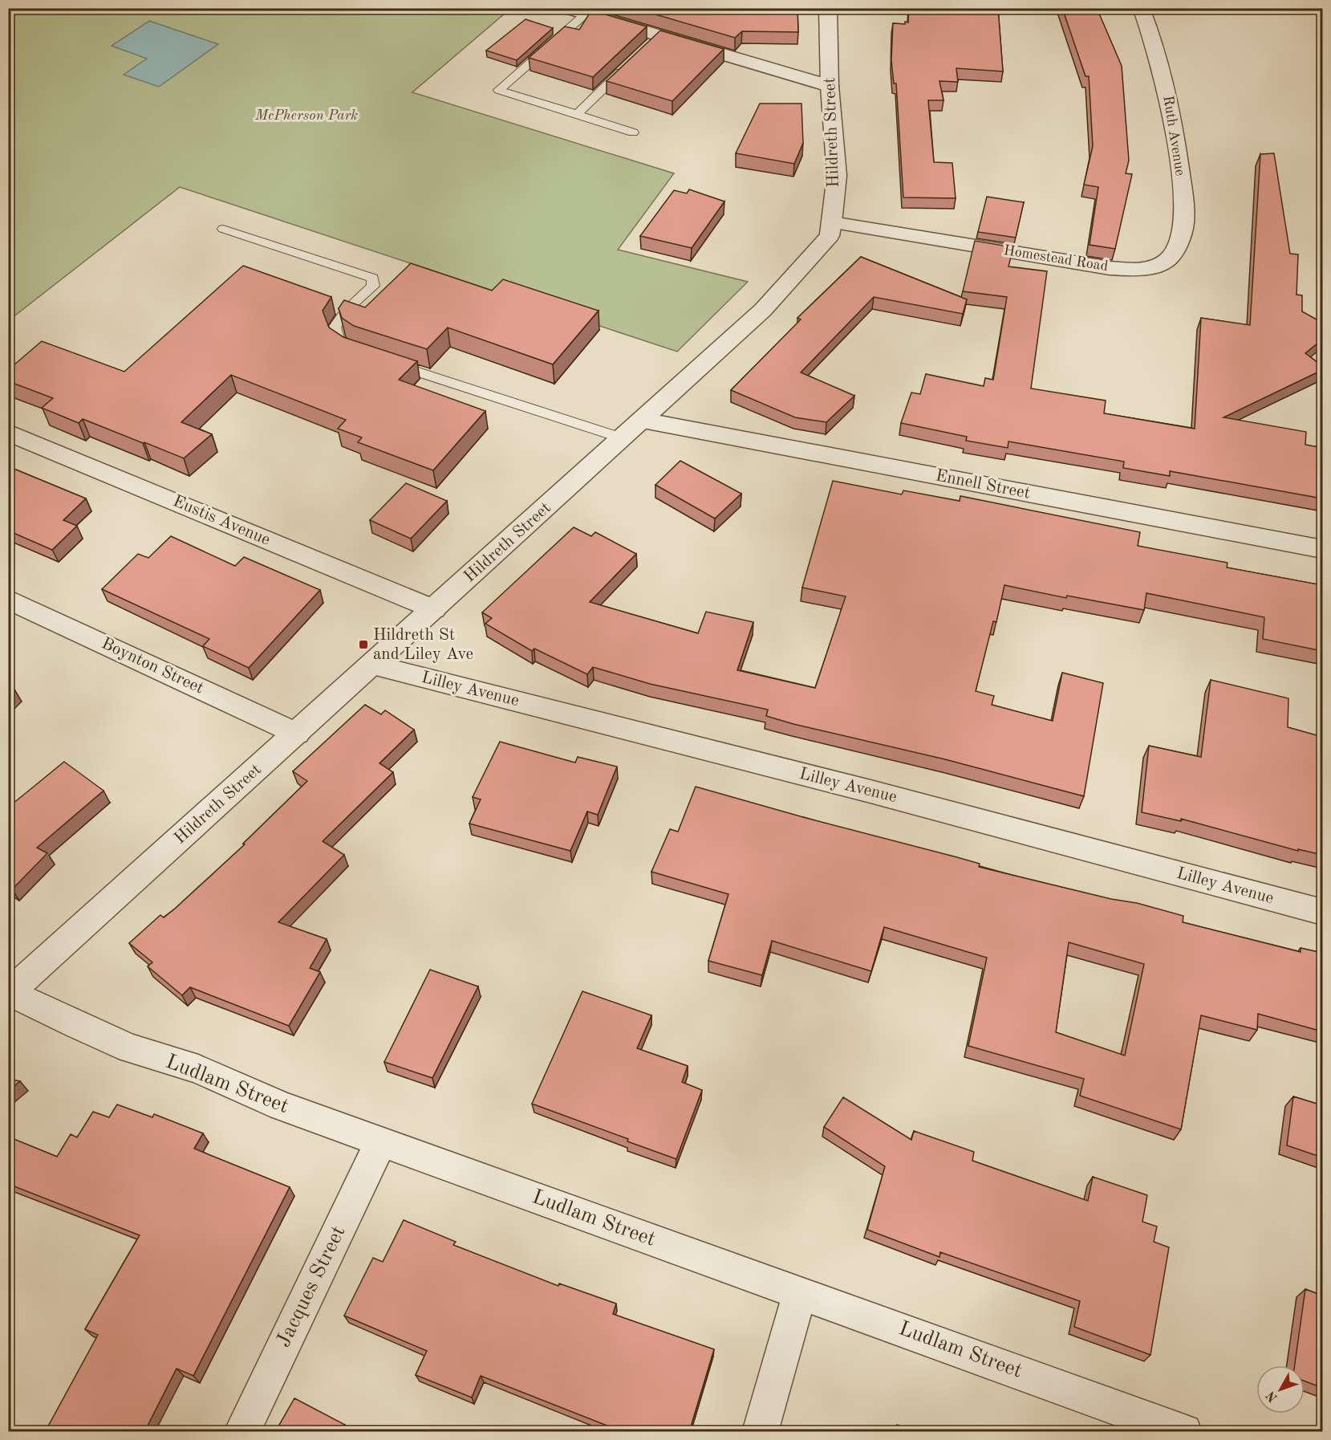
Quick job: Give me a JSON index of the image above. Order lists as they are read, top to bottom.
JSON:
{
  "streets": {
    "street": [
      "Hildreth Street",
      "Ruth Avenue",
      "Homestead Road",
      "Ennell Street",
      "Eustis Avenue",
      "Boynton Street",
      "Lilley Avenue",
      "Ludlam Street",
      "Jacques Street"
    ]
  },
  "crossings": [
    ["Hildreth Street", "Homestead Road"],
    ["Hildreth Street", "Ennell Street"],
    ["Hildreth Street", "Eustis Avenue"],
    ["Hildreth Street", "Boynton Street"],
    ["Hildreth Street", "Lilley Avenue"],
    ["Hildreth Street", "Ludlam Street"],
    ["Ruth Avenue", "Homestead Road"],
    ["Ludlam Street", "Jacques Street"]
  ],
  "parks": ["McPherson Park"],
  "places": {
    "transit": ["Hildreth St and Liley Ave"]
  },
  "north": "bottom left"
}
